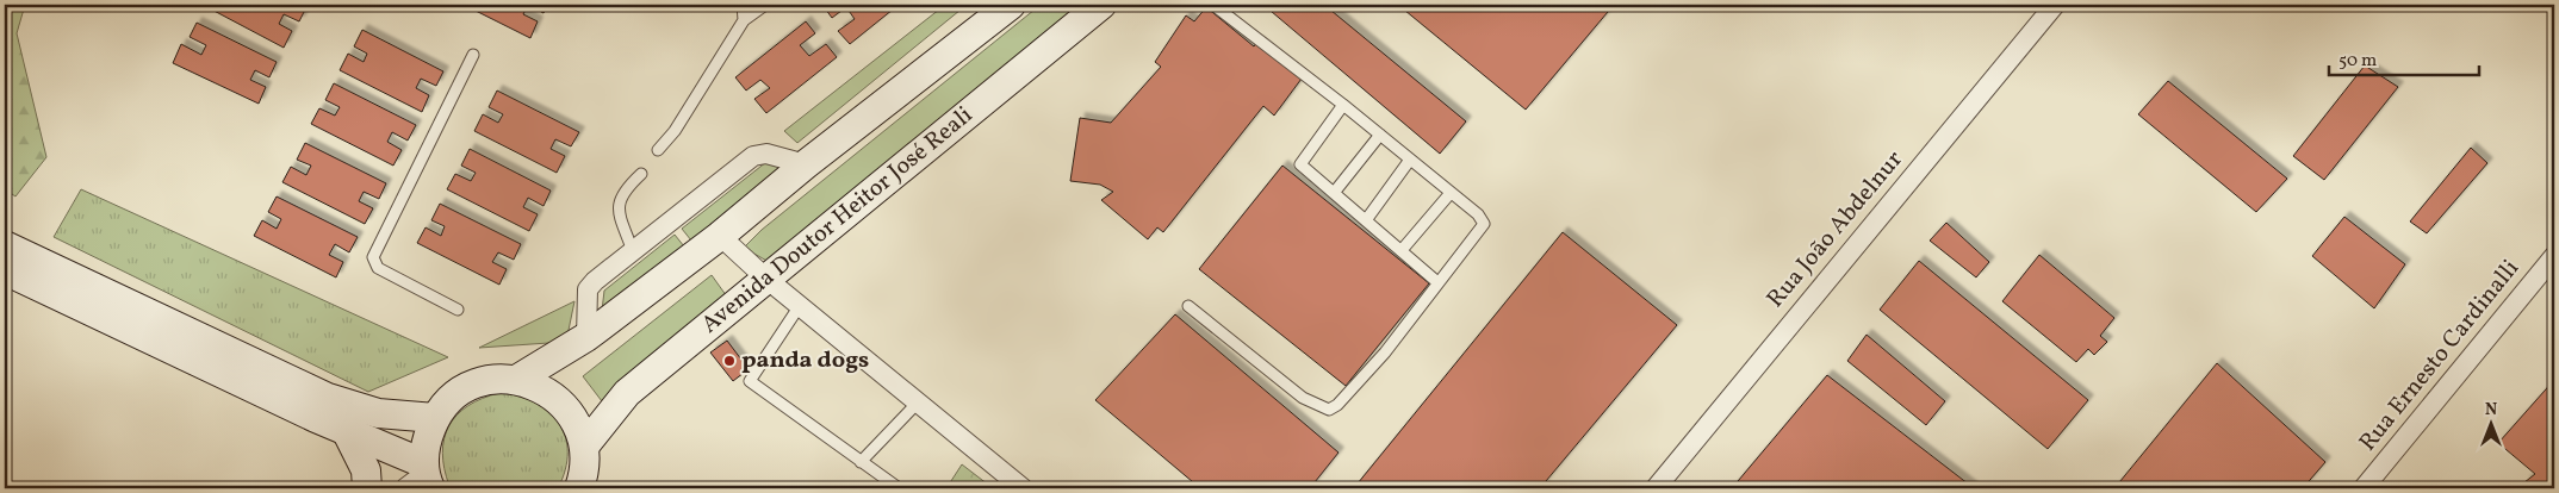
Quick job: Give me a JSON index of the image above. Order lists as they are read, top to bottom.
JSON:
{
  "streets": {
    "main road": ["Avenida Doutor Heitor José Reali"],
    "street": ["Rua João Abdelnur", "Rua Ernesto Cardinalli"]
  },
  "places": ["panda dogs"],
  "scale_bar": "50 m",
  "north": "top"
}
